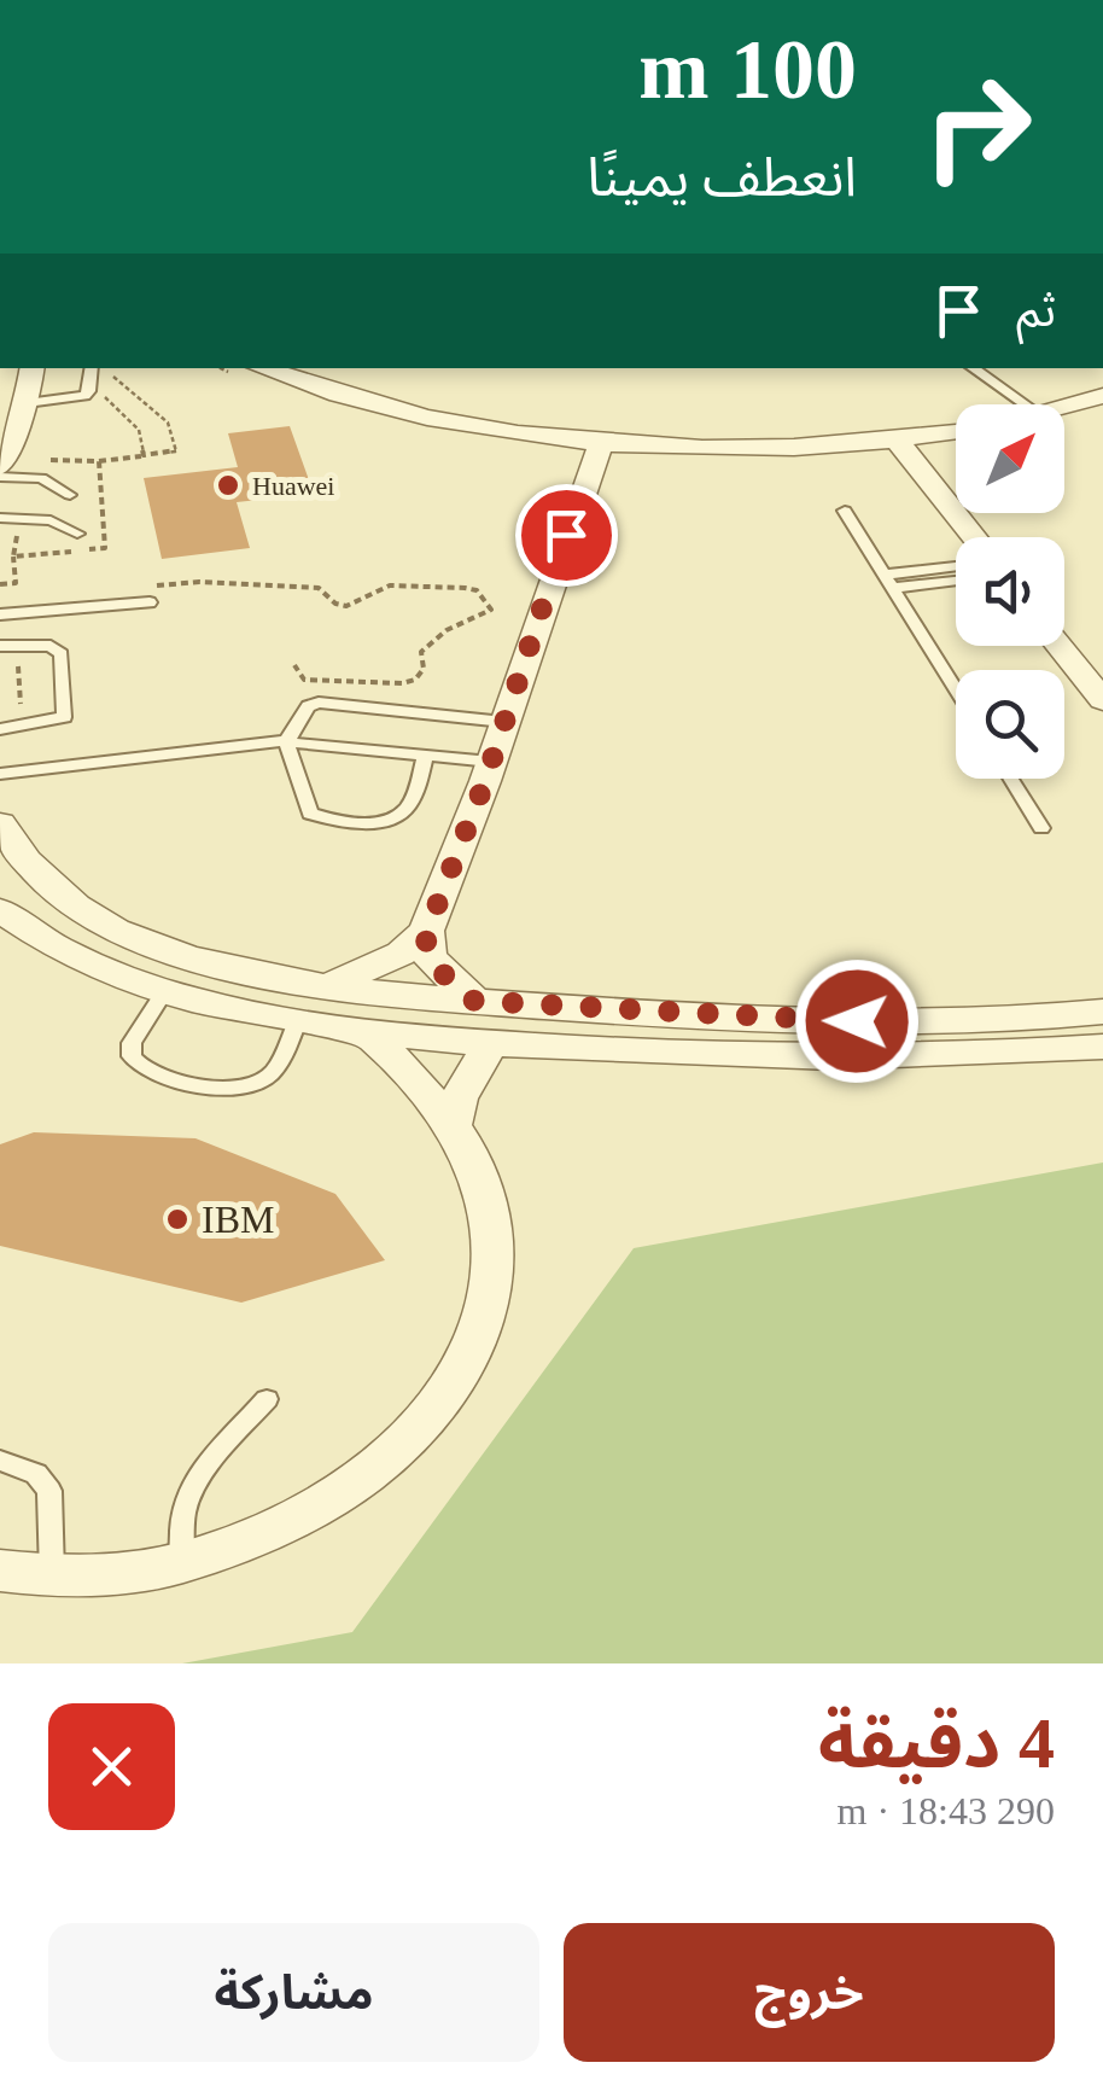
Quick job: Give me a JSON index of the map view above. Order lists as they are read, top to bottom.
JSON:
{
  "places": ["Huawei", "IBM"],
  "north": "top right",
  "page": {
    "turn": ["100 m", "انعطف يمينًا"],
    "then": "ثم",
    "heading": ["4 دقيقة", "290 m · 18:43"],
    "buttons": ["خروج", "مشاركة"]
  }
}
